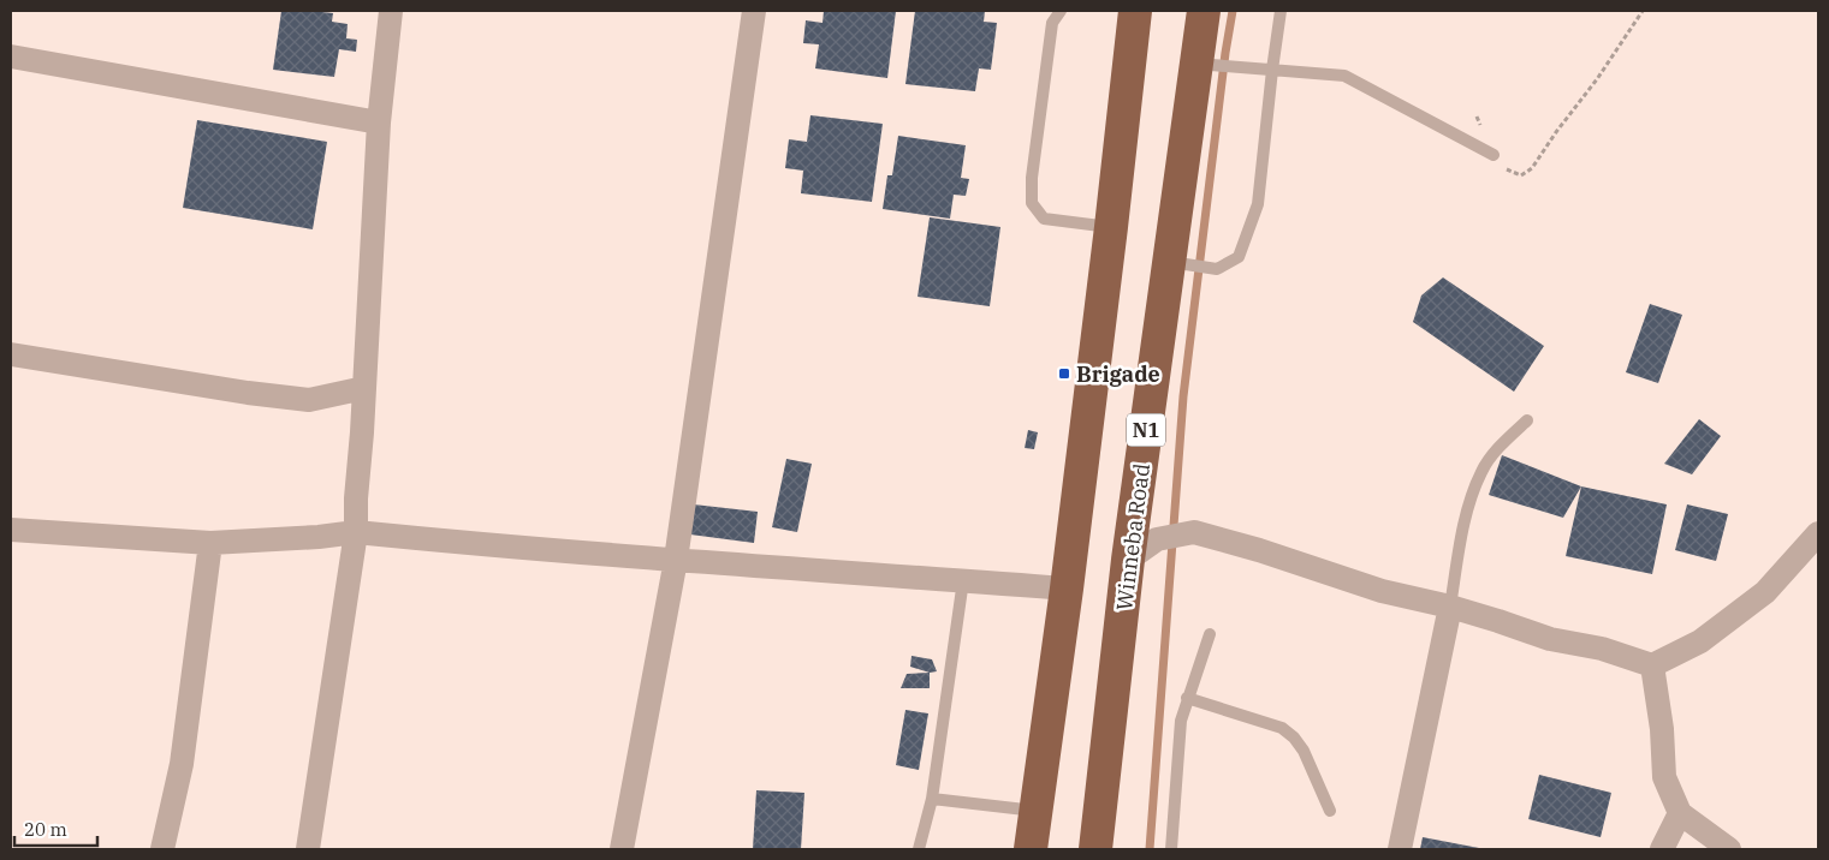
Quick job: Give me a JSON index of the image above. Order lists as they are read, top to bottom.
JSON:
{
  "streets": {
    "highway": ["N1", "Winneba Road"]
  },
  "places": {
    "transit": ["Brigade"]
  },
  "scale_bar": "20 m"
}
